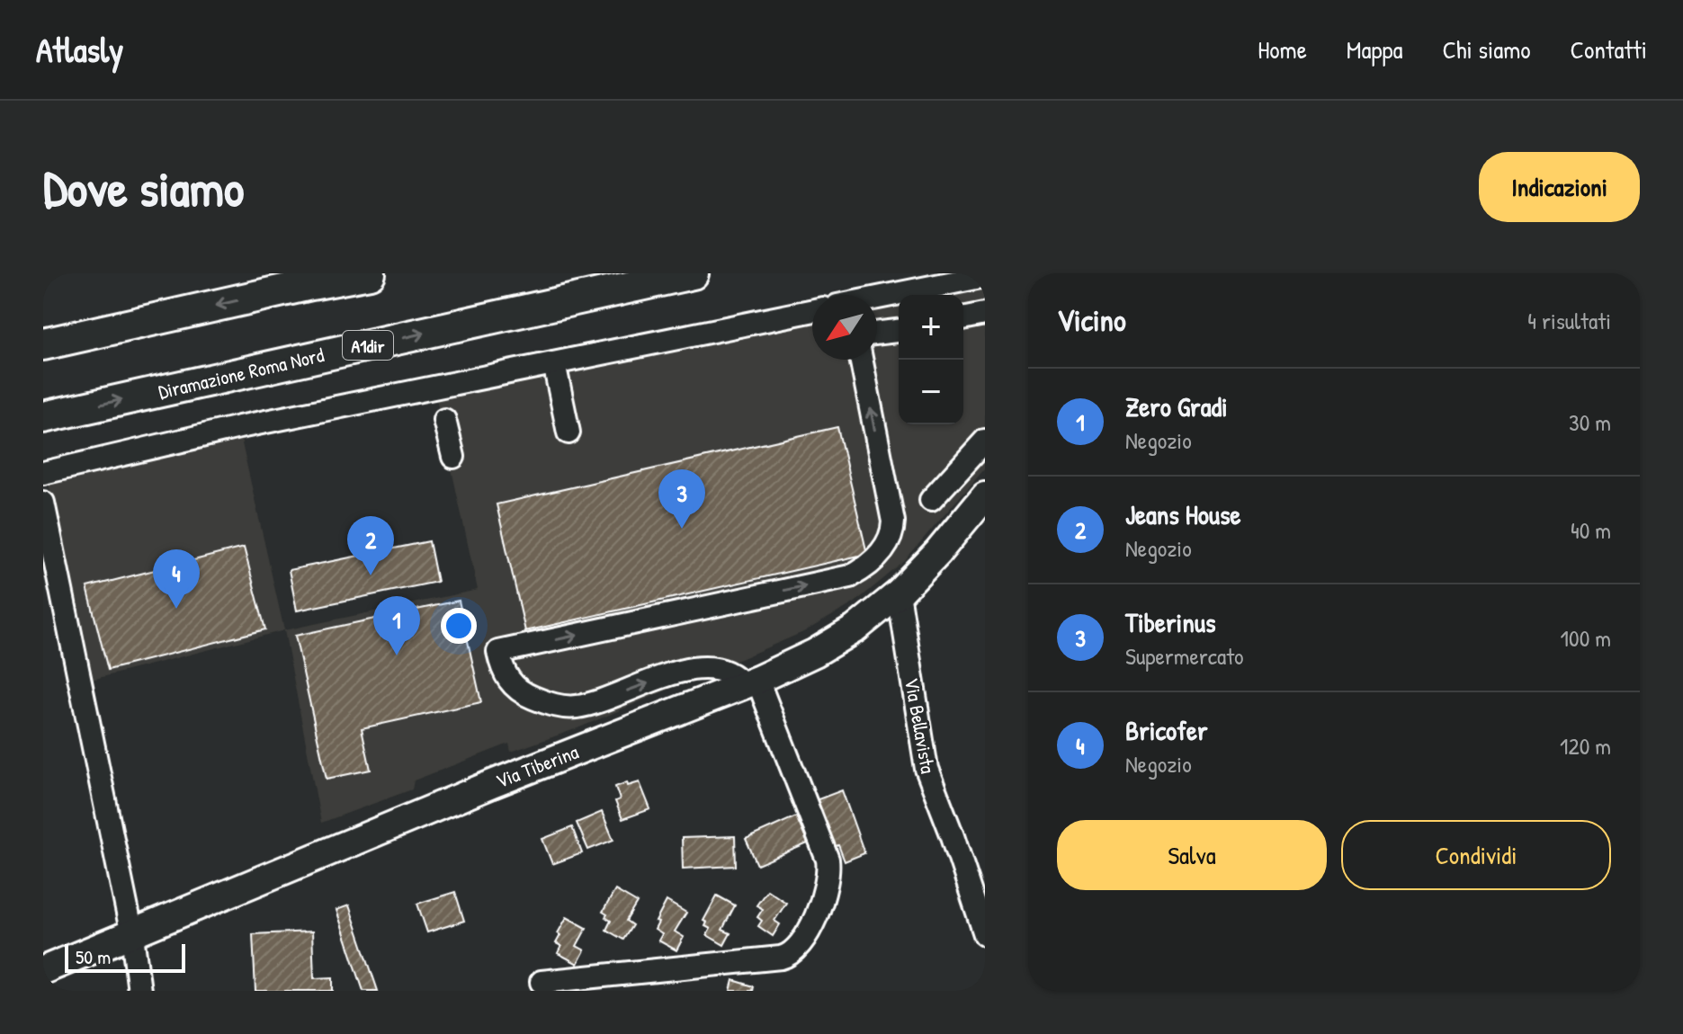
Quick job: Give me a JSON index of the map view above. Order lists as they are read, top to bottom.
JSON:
{
  "streets": {
    "highway": ["A1dir", "Diramazione Roma Nord"],
    "main road": ["Via Tiberina"],
    "street": ["Via Bellavista"]
  },
  "crossings": [
    ["Via Bellavista", "Via Tiberina"]
  ],
  "scale_bar": "50 m",
  "north": "bottom left",
  "page": {
    "header": "Atlasly",
    "nav": [
      "Home",
      "Mappa",
      "Chi siamo",
      "Contatti"
    ],
    "buttons": [
      "Indicazioni",
      ["Salva", "Condividi"]
    ],
    "title": "Dove siamo",
    "heading": ["Vicino", "4 risultati"],
    "map_buttons": ["+", "−"],
    "list": [
      {
        "mark": "1",
        "name": "Zero Gradi",
        "note": "Negozio",
        "value": "30 m"
      },
      {
        "mark": "2",
        "name": "Jeans House",
        "note": "Negozio",
        "value": "40 m"
      },
      {
        "mark": "3",
        "name": "Tiberinus",
        "note": "Supermercato",
        "value": "100 m"
      },
      {
        "mark": "4",
        "name": "Bricofer",
        "note": "Negozio",
        "value": "120 m"
      }
    ],
    "pins": [
      "3",
      "2",
      "4",
      "1"
    ],
    "scale": "50 m"
  }
}
